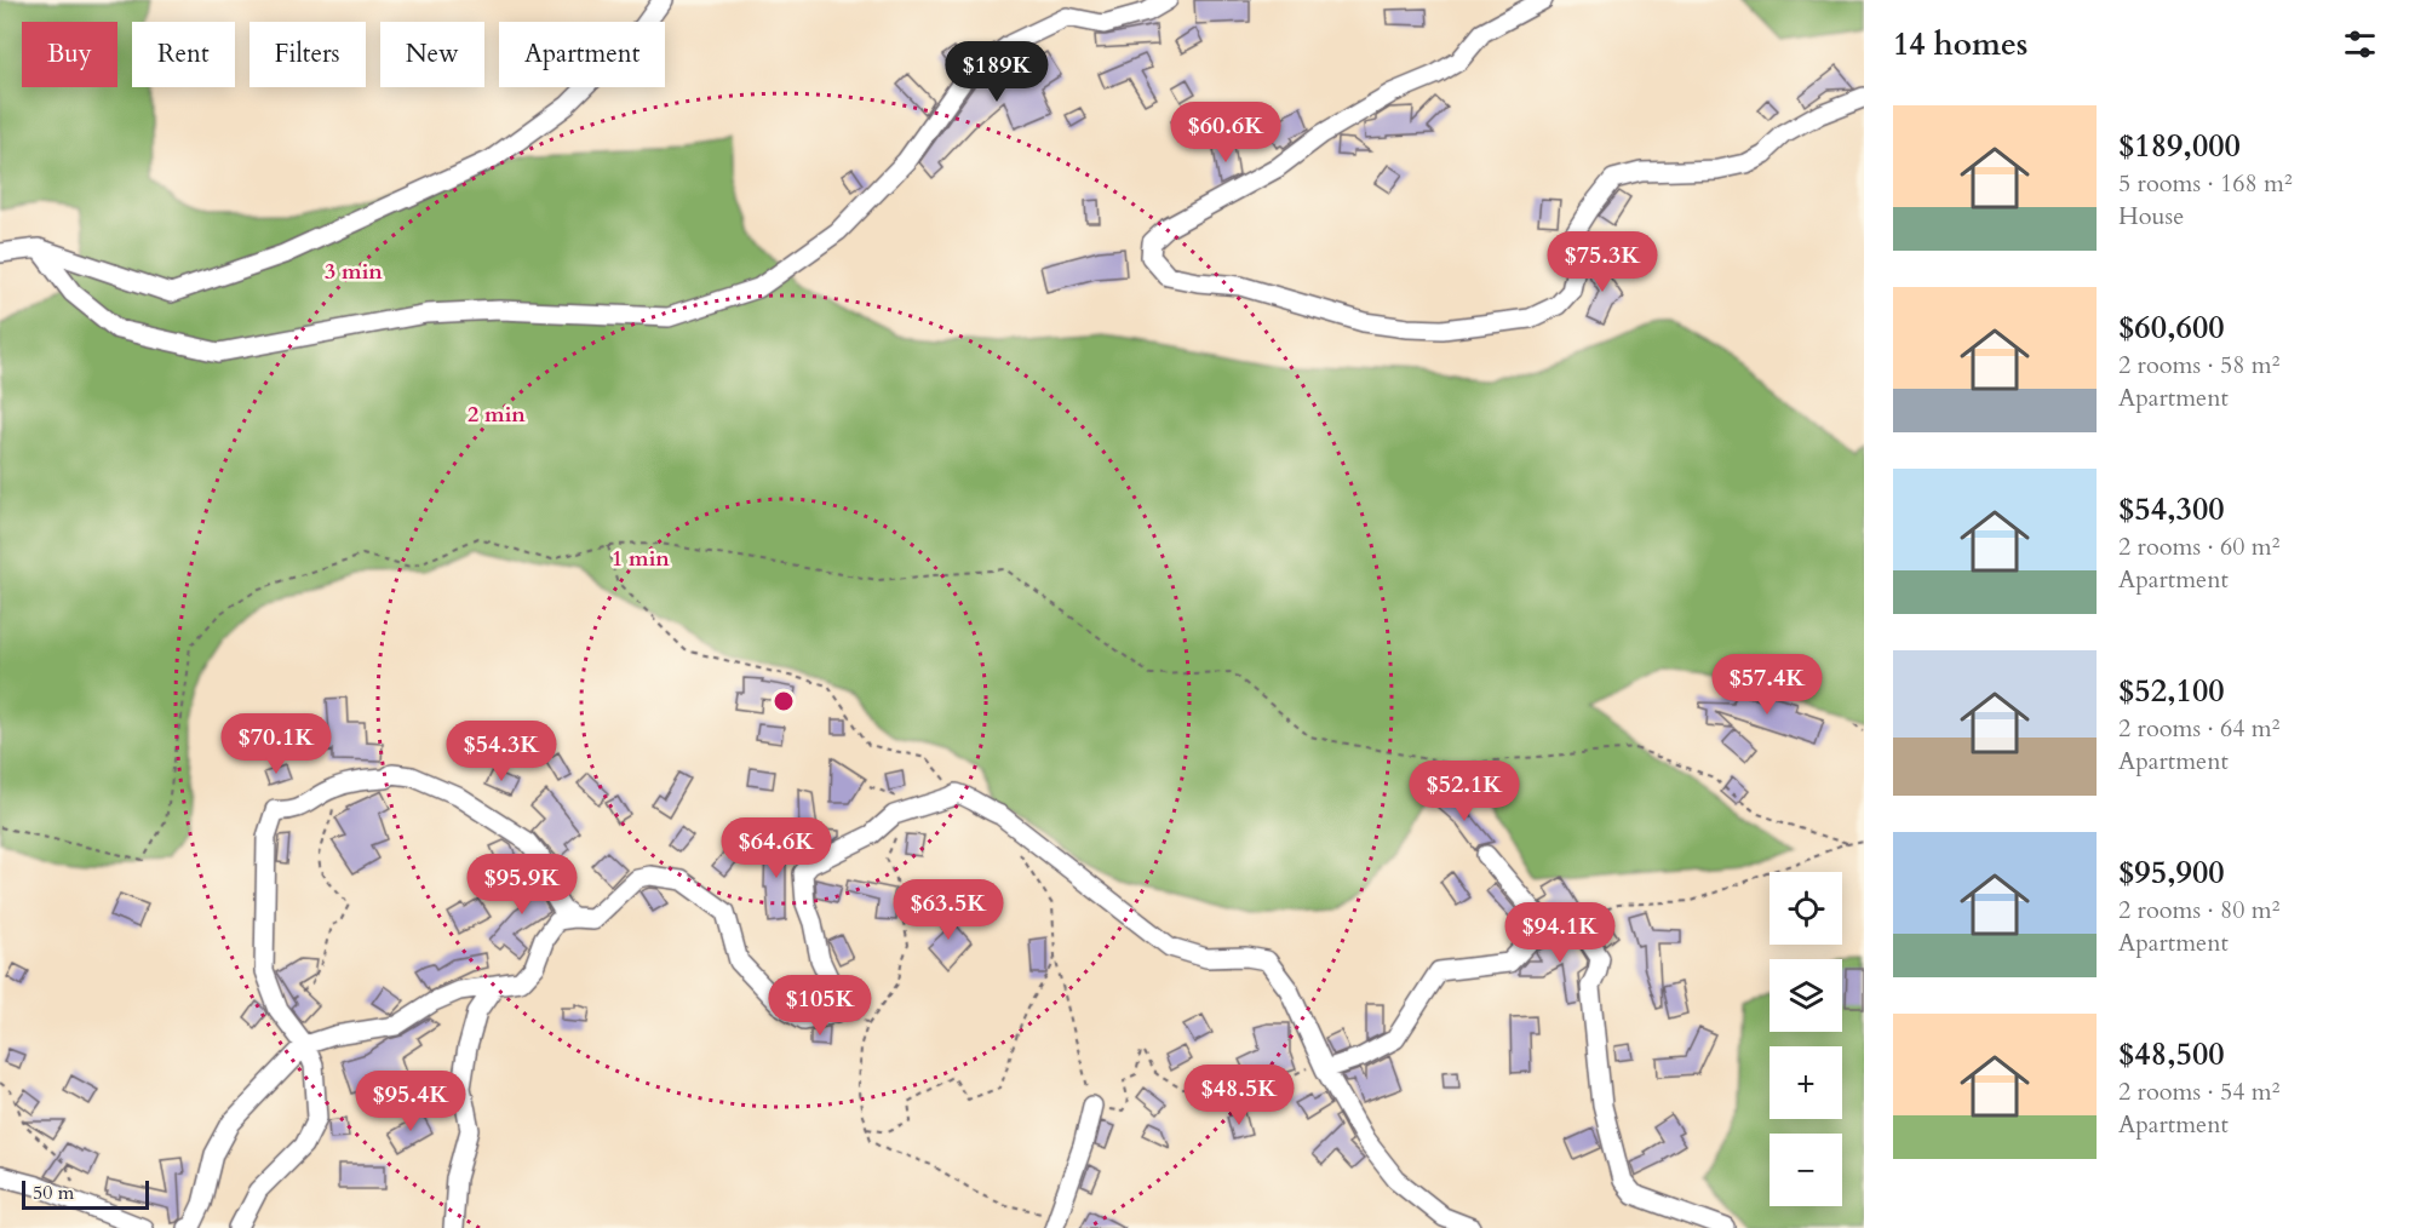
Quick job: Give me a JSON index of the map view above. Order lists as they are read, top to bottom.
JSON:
{
  "scale_bar": "50 m",
  "page": {
    "heading": "14 homes",
    "chip": [
      "Buy",
      "Rent",
      "Filters",
      "New",
      "Apartment"
    ],
    "price": [
      "$189K",
      "$60.6K",
      "$75.3K",
      "$57.4K",
      "$70.1K",
      "$54.3K",
      "$52.1K",
      "$64.6K",
      "$95.9K",
      "$63.5K",
      "$94.1K",
      "$105K",
      "$48.5K",
      "$95.4K"
    ],
    "list": [
      {
        "name": "$189,000",
        "note": "5 rooms · 168 m² · House"
      },
      {
        "name": "$60,600",
        "note": "2 rooms · 58 m² · Apartment"
      },
      {
        "name": "$54,300",
        "note": "2 rooms · 60 m² · Apartment"
      },
      {
        "name": "$52,100",
        "note": "2 rooms · 64 m² · Apartment"
      },
      {
        "name": "$95,900",
        "note": "2 rooms · 80 m² · Apartment"
      },
      {
        "name": "$48,500",
        "note": "2 rooms · 54 m² · Apartment"
      }
    ],
    "map_buttons": ["+", "−"],
    "scale": "50 m"
  },
  "rings": ["3 min", "2 min", "1 min"]
}
